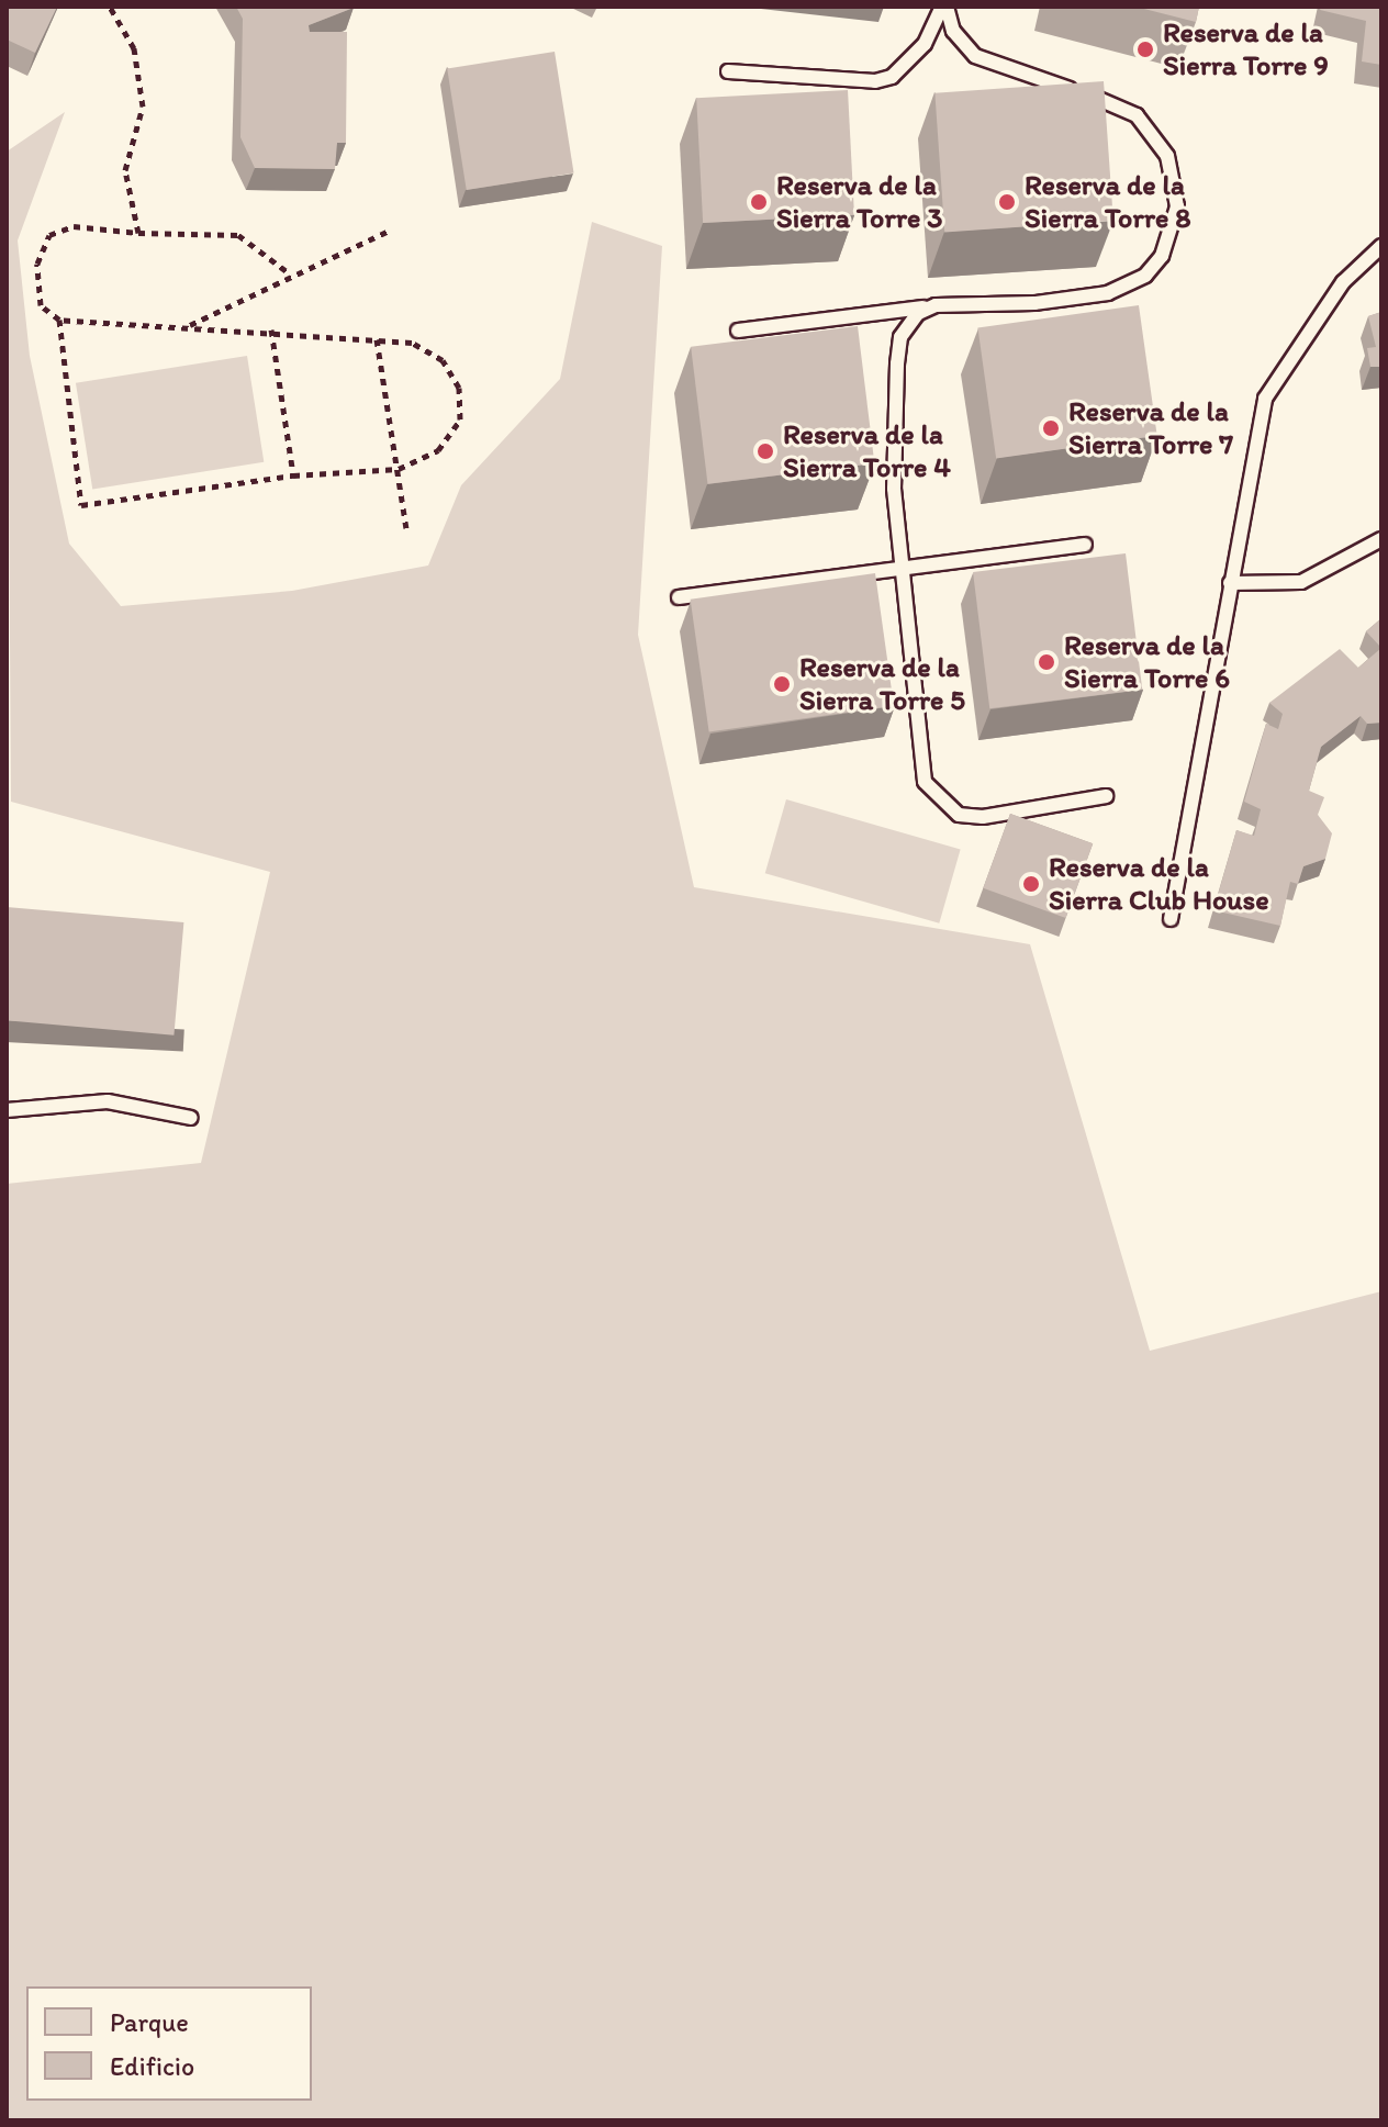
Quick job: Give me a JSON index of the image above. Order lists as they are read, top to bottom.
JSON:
{
  "places": [
    "Reserva de la Sierra Torre 9",
    "Reserva de la Sierra Torre 3",
    "Reserva de la Sierra Torre 8",
    "Reserva de la Sierra Torre 7",
    "Reserva de la Sierra Torre 4",
    "Reserva de la Sierra Torre 6",
    "Reserva de la Sierra Torre 5",
    "Reserva de la Sierra Club House"
  ],
  "legend": ["Parque", "Edificio"]
}
